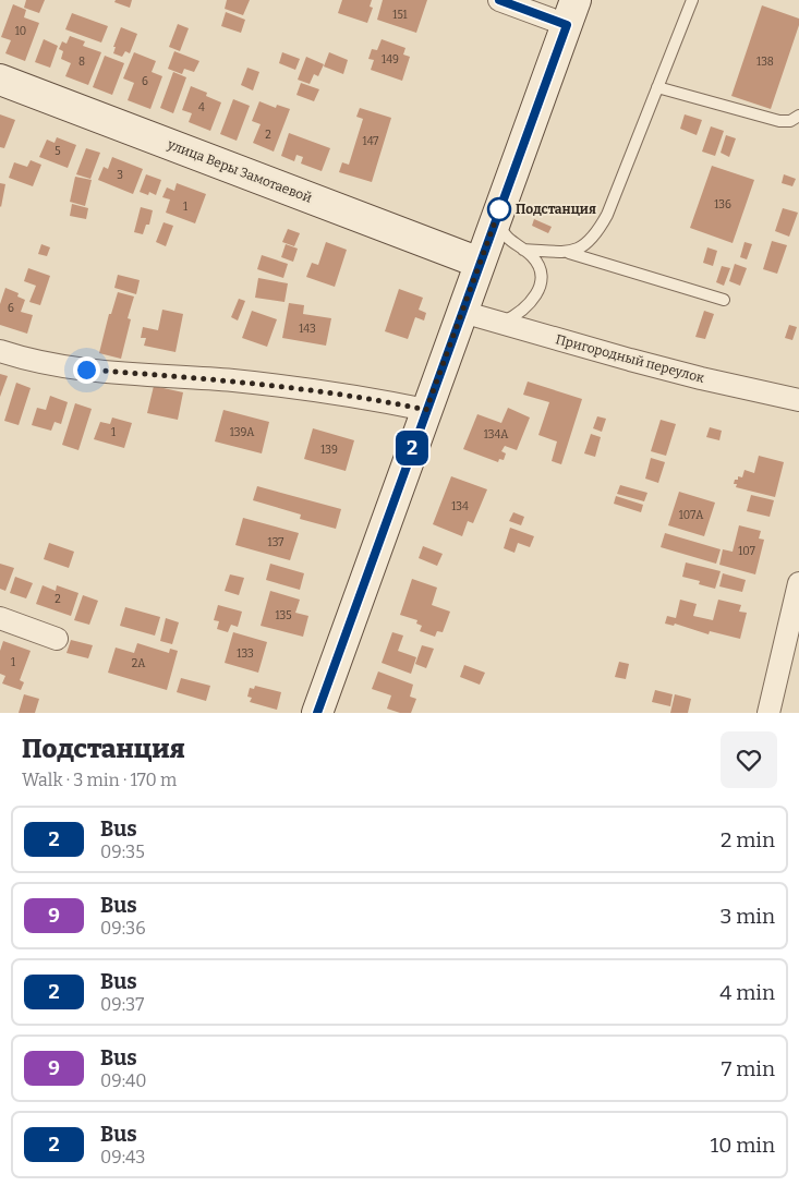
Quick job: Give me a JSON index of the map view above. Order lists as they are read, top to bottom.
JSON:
{
  "streets": {
    "main road": ["улица Веры Замотаевой"],
    "street": ["Пригородный переулок"]
  },
  "crossings": [
    ["улица Веры Замотаевой", "Пригородный переулок"]
  ],
  "places": ["Подстанция"],
  "lines": ["bus line 2"],
  "house_numbers": [
    "151",
    "10",
    "149",
    "8",
    "138",
    "6",
    "4",
    "2",
    "147",
    "5",
    "3",
    "136",
    "1",
    "6",
    "143",
    "1",
    "139А",
    "134А",
    "139",
    "134",
    "107А",
    "137",
    "107",
    "2",
    "135",
    "133",
    "1",
    "2А"
  ],
  "page": {
    "on_map": "2",
    "heading": ["Подстанция", "Walk · 3 min · 170 m"],
    "list": [
      {
        "mark": "2",
        "name": "Bus",
        "note": "09:35",
        "value": "2 min"
      },
      {
        "mark": "9",
        "name": "Bus",
        "note": "09:36",
        "value": "3 min"
      },
      {
        "mark": "2",
        "name": "Bus",
        "note": "09:37",
        "value": "4 min"
      },
      {
        "mark": "9",
        "name": "Bus",
        "note": "09:40",
        "value": "7 min"
      },
      {
        "mark": "2",
        "name": "Bus",
        "note": "09:43",
        "value": "10 min"
      }
    ]
  }
}
